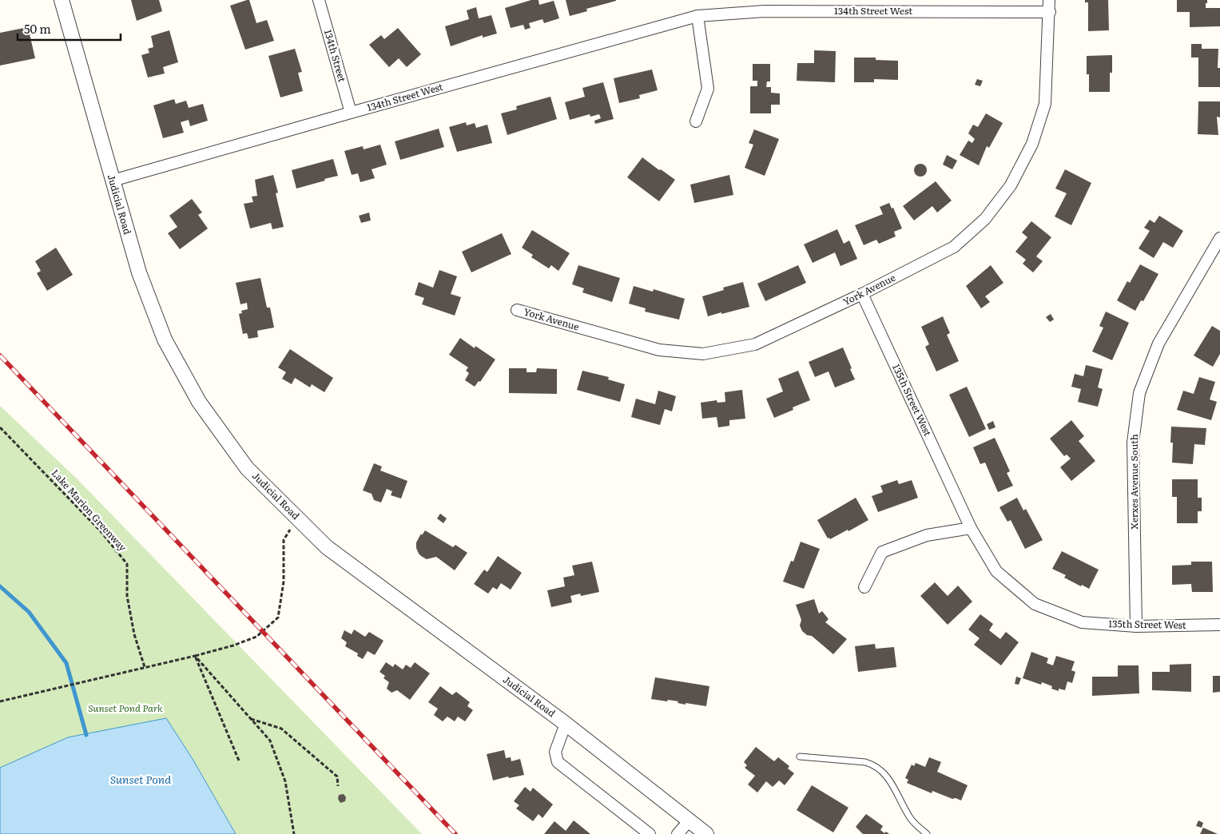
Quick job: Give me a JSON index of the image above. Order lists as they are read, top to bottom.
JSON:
{
  "streets": {
    "street": [
      "134th Street West",
      "134th Street",
      "Judicial Road",
      "York Avenue",
      "135th Street West",
      "Xerxes Avenue South"
    ],
    "path": ["Lake Marion Greenway"]
  },
  "crossings": [
    ["134th Street West", "134th Street"],
    ["134th Street West", "Judicial Road"],
    ["134th Street West", "York Avenue"],
    ["York Avenue", "135th Street West"],
    ["135th Street West", "Xerxes Avenue South"]
  ],
  "water": ["Sunset Pond"],
  "parks": ["Sunset Pond Park"],
  "scale_bar": "50 m"
}
